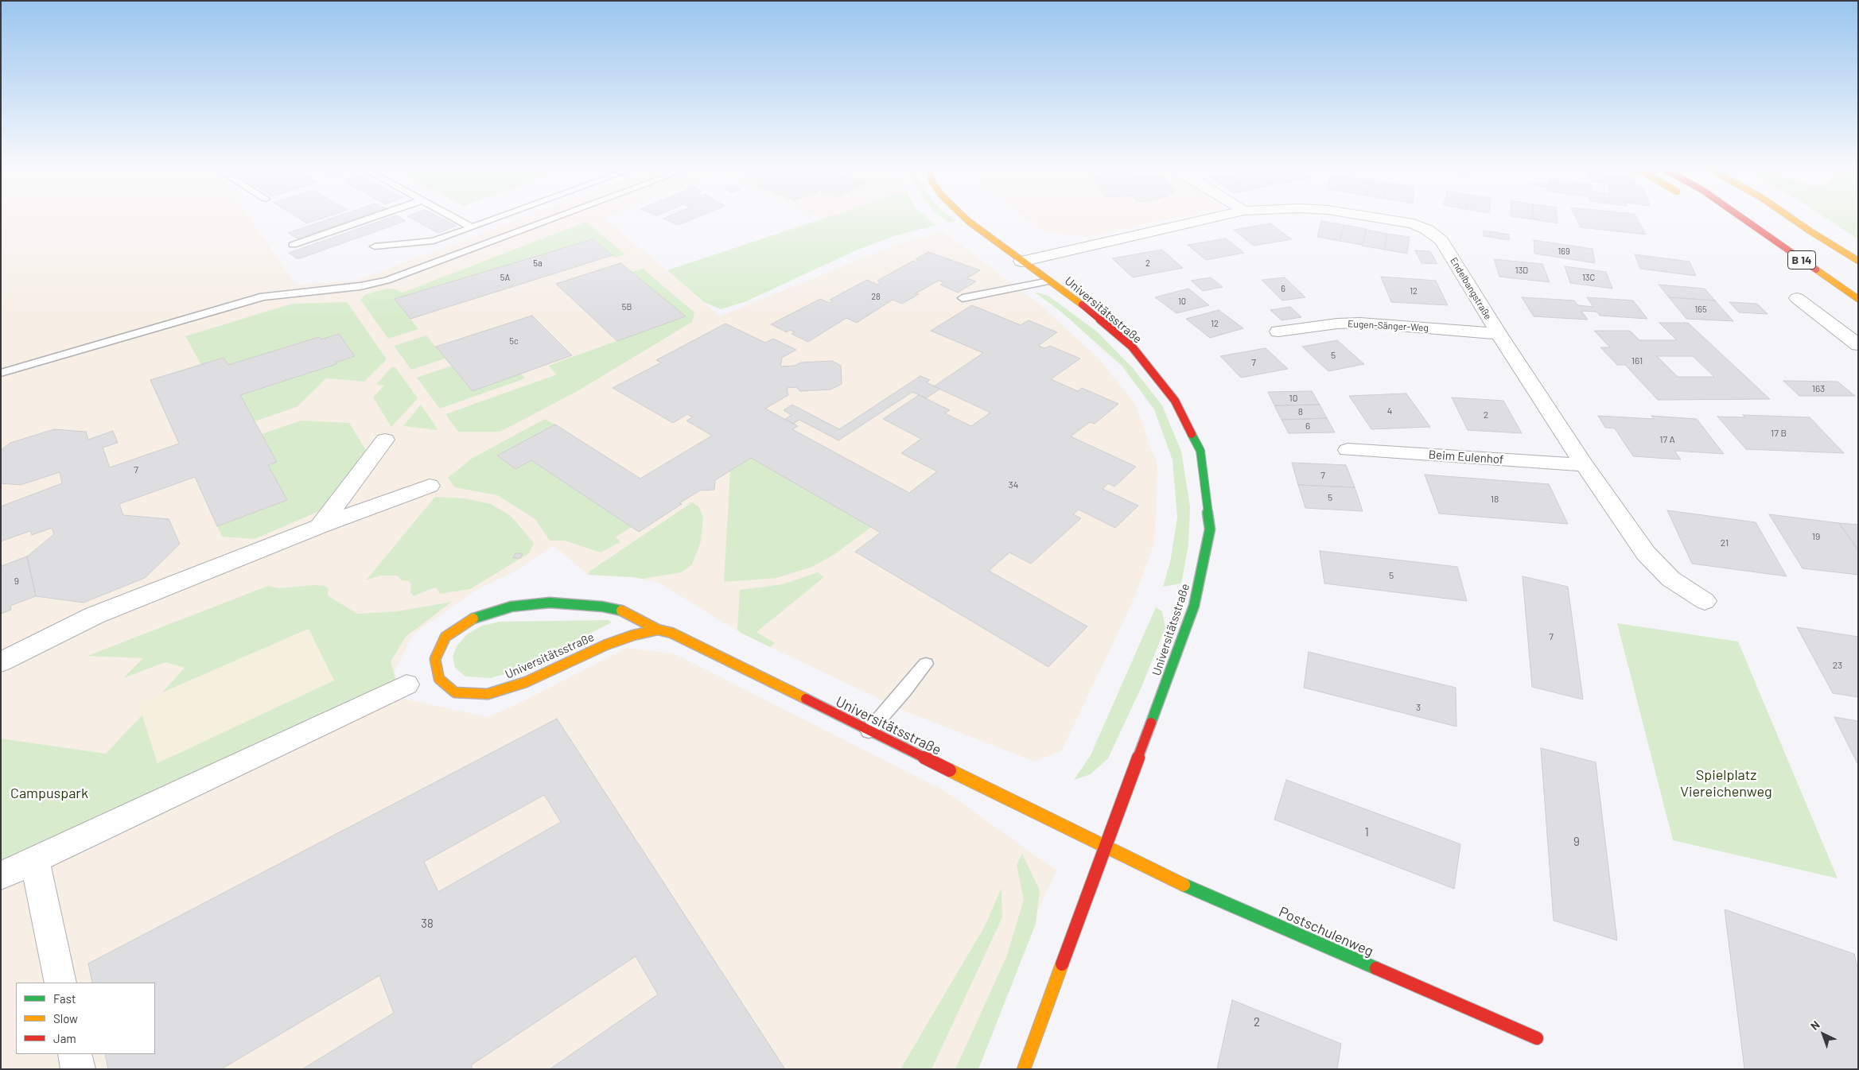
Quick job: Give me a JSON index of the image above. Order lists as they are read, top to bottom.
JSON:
{
  "streets": {
    "main road": ["B 14", "Universitätsstraße", "Postschulenweg"],
    "street": ["Endelbangstraße", "Eugen-Sänger-Weg", "Beim Eulenhof"]
  },
  "crossings": [
    ["Endelbangstraße", "Universitätsstraße"],
    ["Endelbangstraße", "Eugen-Sänger-Weg"],
    ["Endelbangstraße", "Beim Eulenhof"],
    ["Universitätsstraße", "Postschulenweg"]
  ],
  "parks": ["Spielplatz Viereichenweg", "Campuspark"],
  "house_numbers": [
    "169",
    "5a",
    "2",
    "13D",
    "5A",
    "13C",
    "6",
    "12",
    "28",
    "10",
    "5B",
    "165",
    "12",
    "5c",
    "5",
    "161",
    "7",
    "163",
    "10",
    "4",
    "8",
    "2",
    "6",
    "17 B",
    "17 A",
    "7",
    "7",
    "34",
    "5",
    "18",
    "19",
    "21",
    "5",
    "9",
    "7",
    "23",
    "3",
    "1",
    "9",
    "38",
    "2"
  ],
  "legend": ["Fast", "Slow", "Jam"],
  "north": "top left"
}
